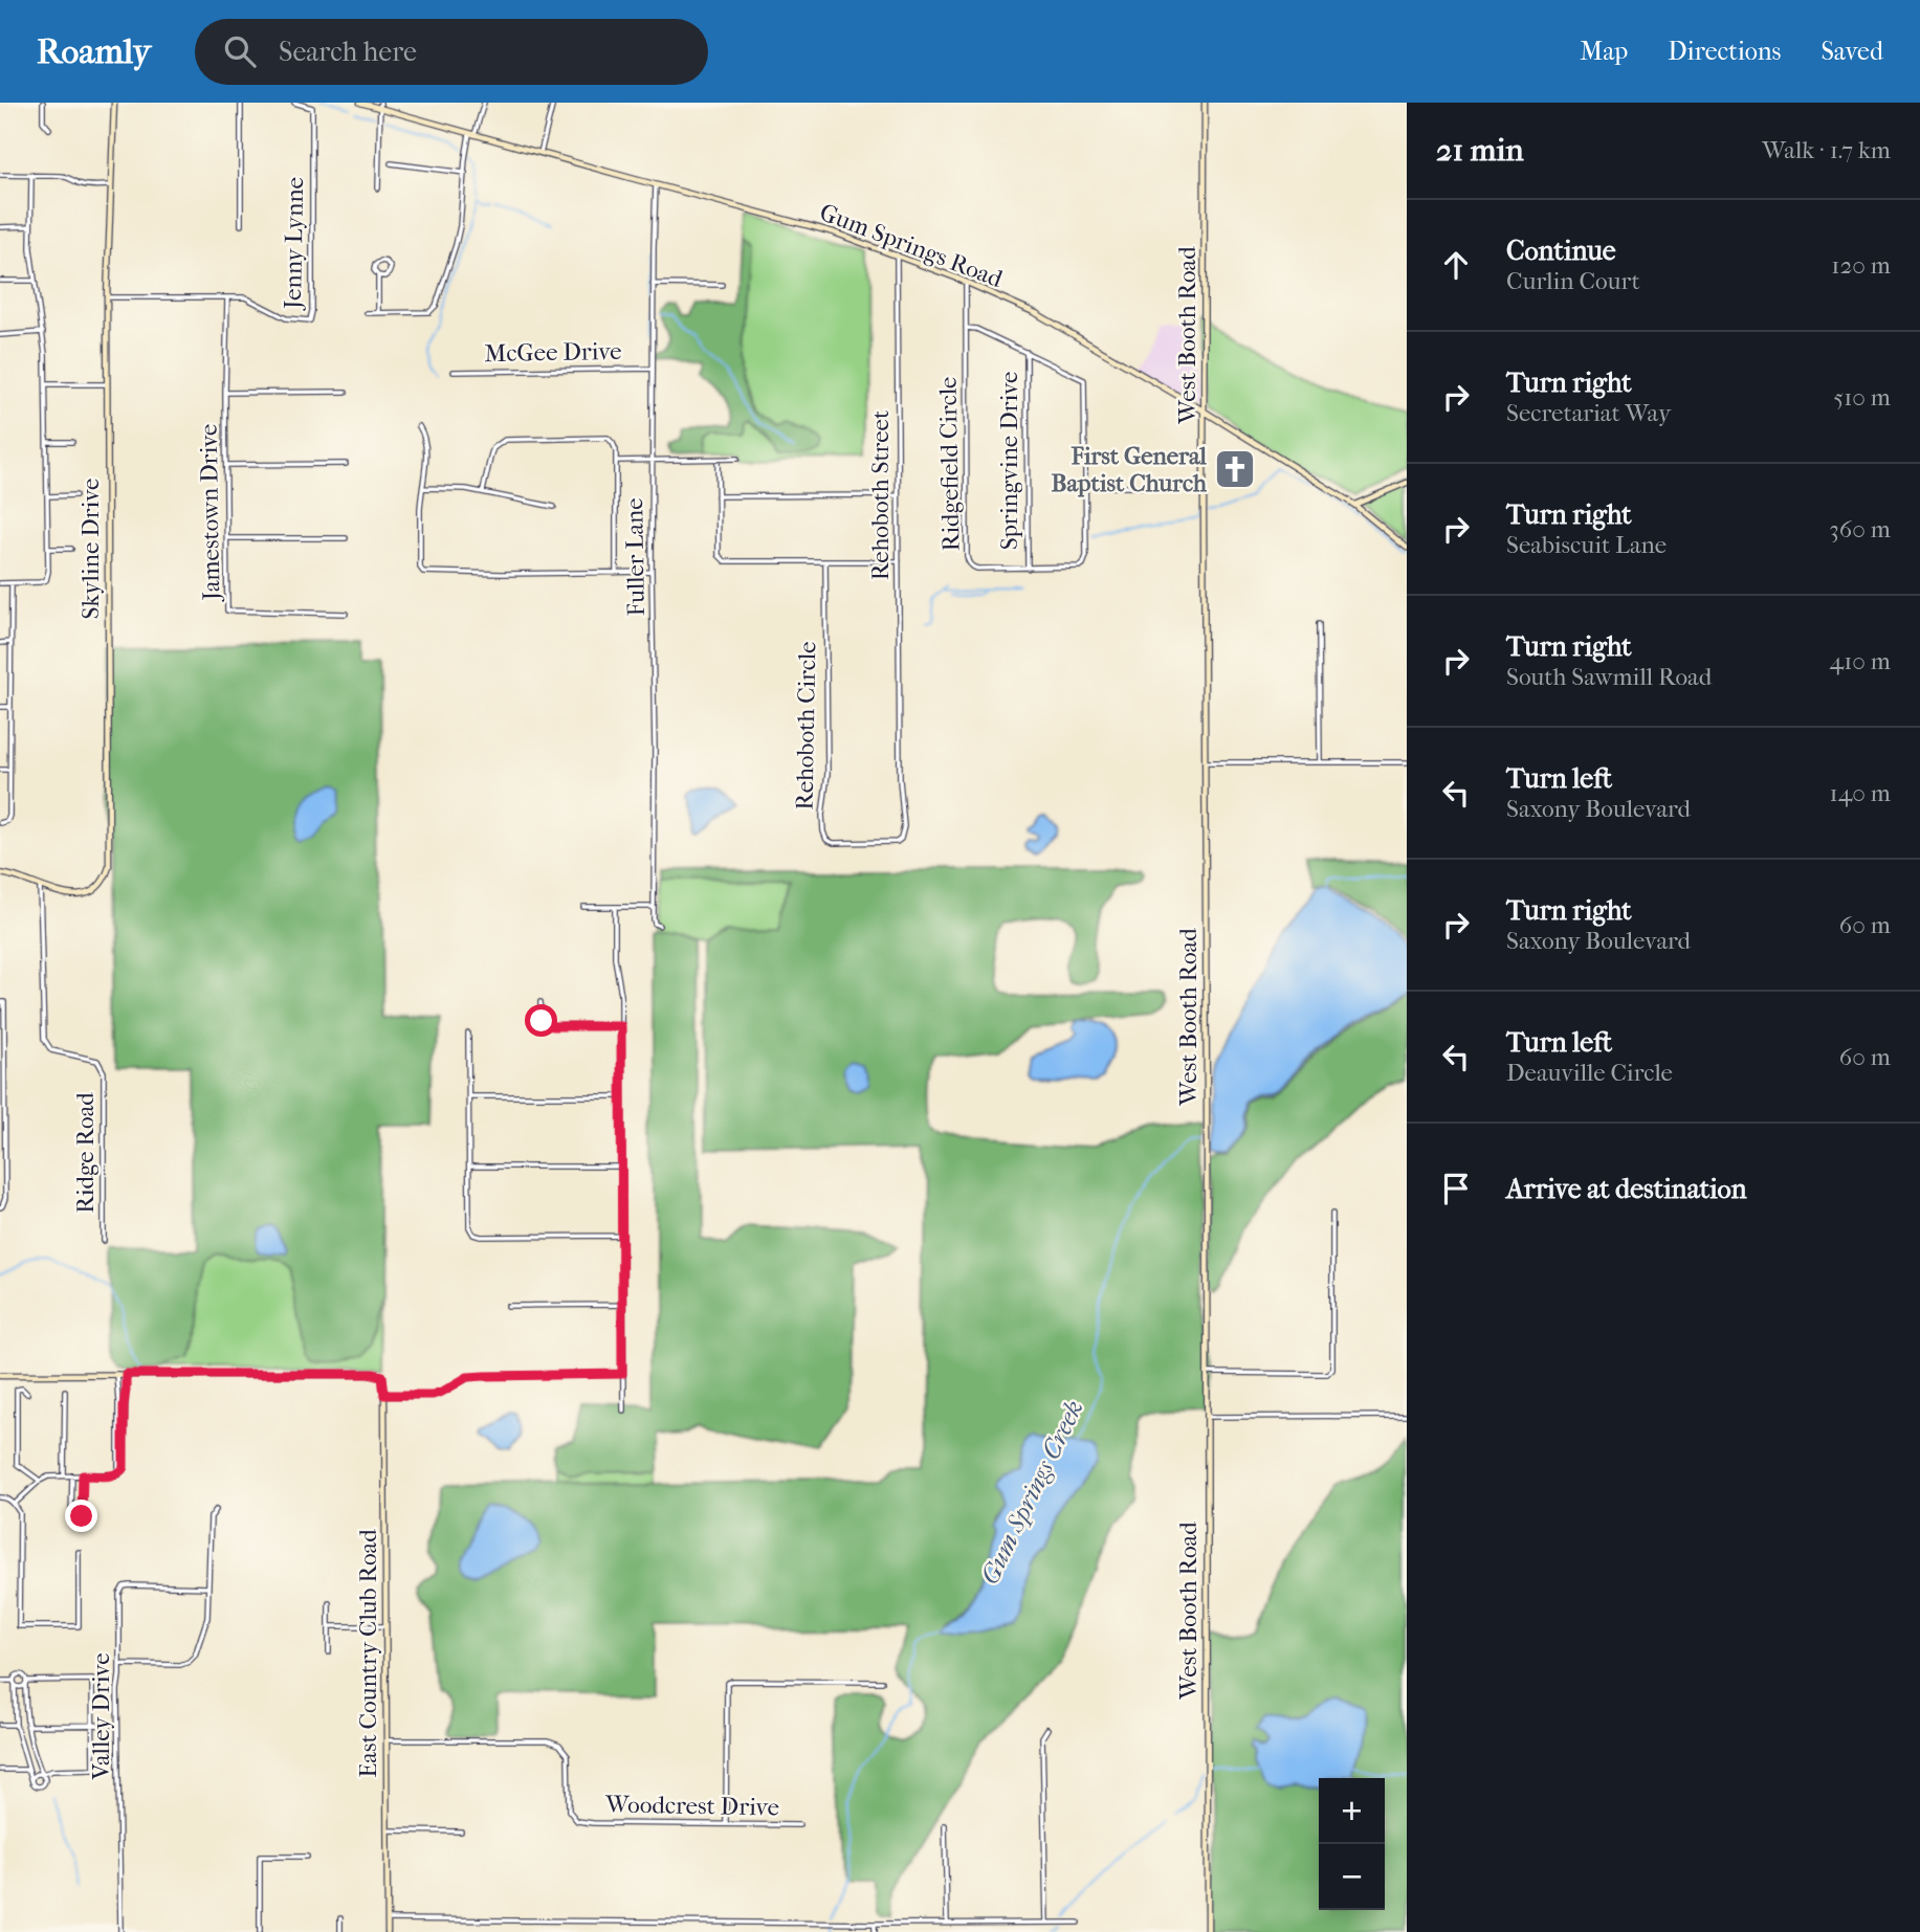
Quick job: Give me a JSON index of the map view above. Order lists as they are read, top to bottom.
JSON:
{
  "streets": {
    "street": [
      "Jenny Lynne",
      "Gum Springs Road",
      "West Booth Road",
      "McGee Drive",
      "Springvine Drive",
      "Ridgefield Circle",
      "Rehoboth Street",
      "Jamestown Drive",
      "Skyline Drive",
      "Fuller Lane",
      "Rehoboth Circle",
      "Ridge Road",
      "East Country Club Road",
      "Valley Drive",
      "Woodcrest Drive"
    ]
  },
  "crossings": [
    ["Jenny Lynne", "Jamestown Drive"],
    ["Jenny Lynne", "Skyline Drive"],
    ["Gum Springs Road", "West Booth Road"],
    ["Gum Springs Road", "Ridgefield Circle"],
    ["Gum Springs Road", "Rehoboth Street"],
    ["Gum Springs Road", "Fuller Lane"],
    ["McGee Drive", "Fuller Lane"],
    ["Springvine Drive", "Ridgefield Circle"],
    ["Rehoboth Street", "Rehoboth Circle"],
    ["Skyline Drive", "Ridge Road"],
    ["East Country Club Road", "Woodcrest Drive"]
  ],
  "water": ["Gum Springs Creek"],
  "places": {
    "church": ["First General Baptist Church"]
  },
  "page": {
    "header": "Roamly",
    "search": "Search here",
    "nav": ["Map", "Directions", "Saved"],
    "heading": ["21 min", "Walk · 1.7 km"],
    "list": [
      ["Continue", "Curlin Court", "120 m"],
      ["Turn right", "Secretariat Way", "510 m"],
      ["Turn right", "Seabiscuit Lane", "360 m"],
      ["Turn right", "South Sawmill Road", "410 m"],
      ["Turn left", "Saxony Boulevard", "140 m"],
      ["Turn right", "Saxony Boulevard", "60 m"],
      ["Turn left", "Deauville Circle", "60 m"],
      "Arrive at destination"
    ],
    "map_buttons": ["+", "−"]
  }
}
